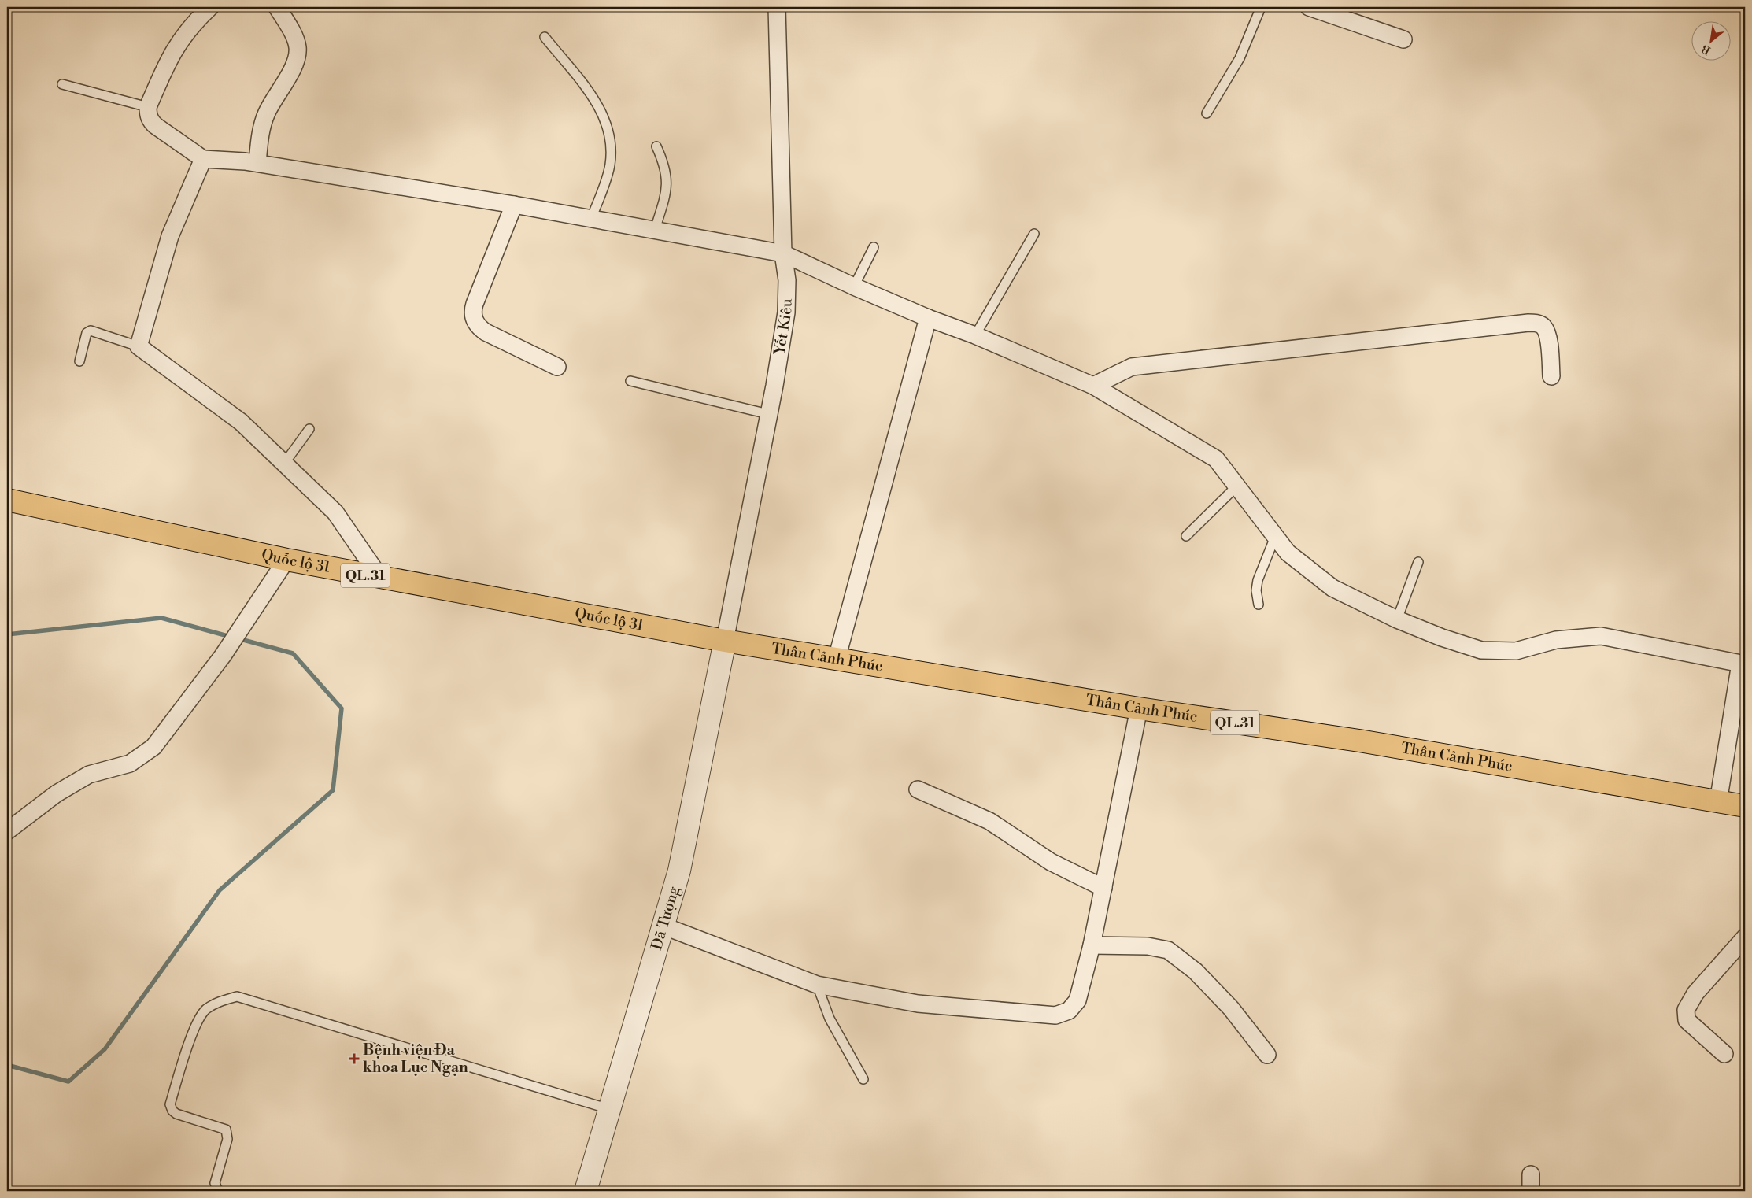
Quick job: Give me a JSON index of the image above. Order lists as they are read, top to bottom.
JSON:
{
  "streets": {
    "highway": ["Quốc lộ 31", "QL.31", "Thân Cảnh Phúc"],
    "street": ["Yết Kiêu", "Dã Tượng"]
  },
  "crossings": [
    ["Yết Kiêu", "Quốc lộ 31"],
    ["Yết Kiêu", "Thân Cảnh Phúc"],
    ["Yết Kiêu", "Dã Tượng"],
    ["Quốc lộ 31", "Thân Cảnh Phúc"],
    ["Quốc lộ 31", "Dã Tượng"],
    ["Thân Cảnh Phúc", "Dã Tượng"]
  ],
  "places": {
    "health": ["Bệnh viện Đa khoa Lục Ngạn"]
  },
  "north": "bottom left"
}
